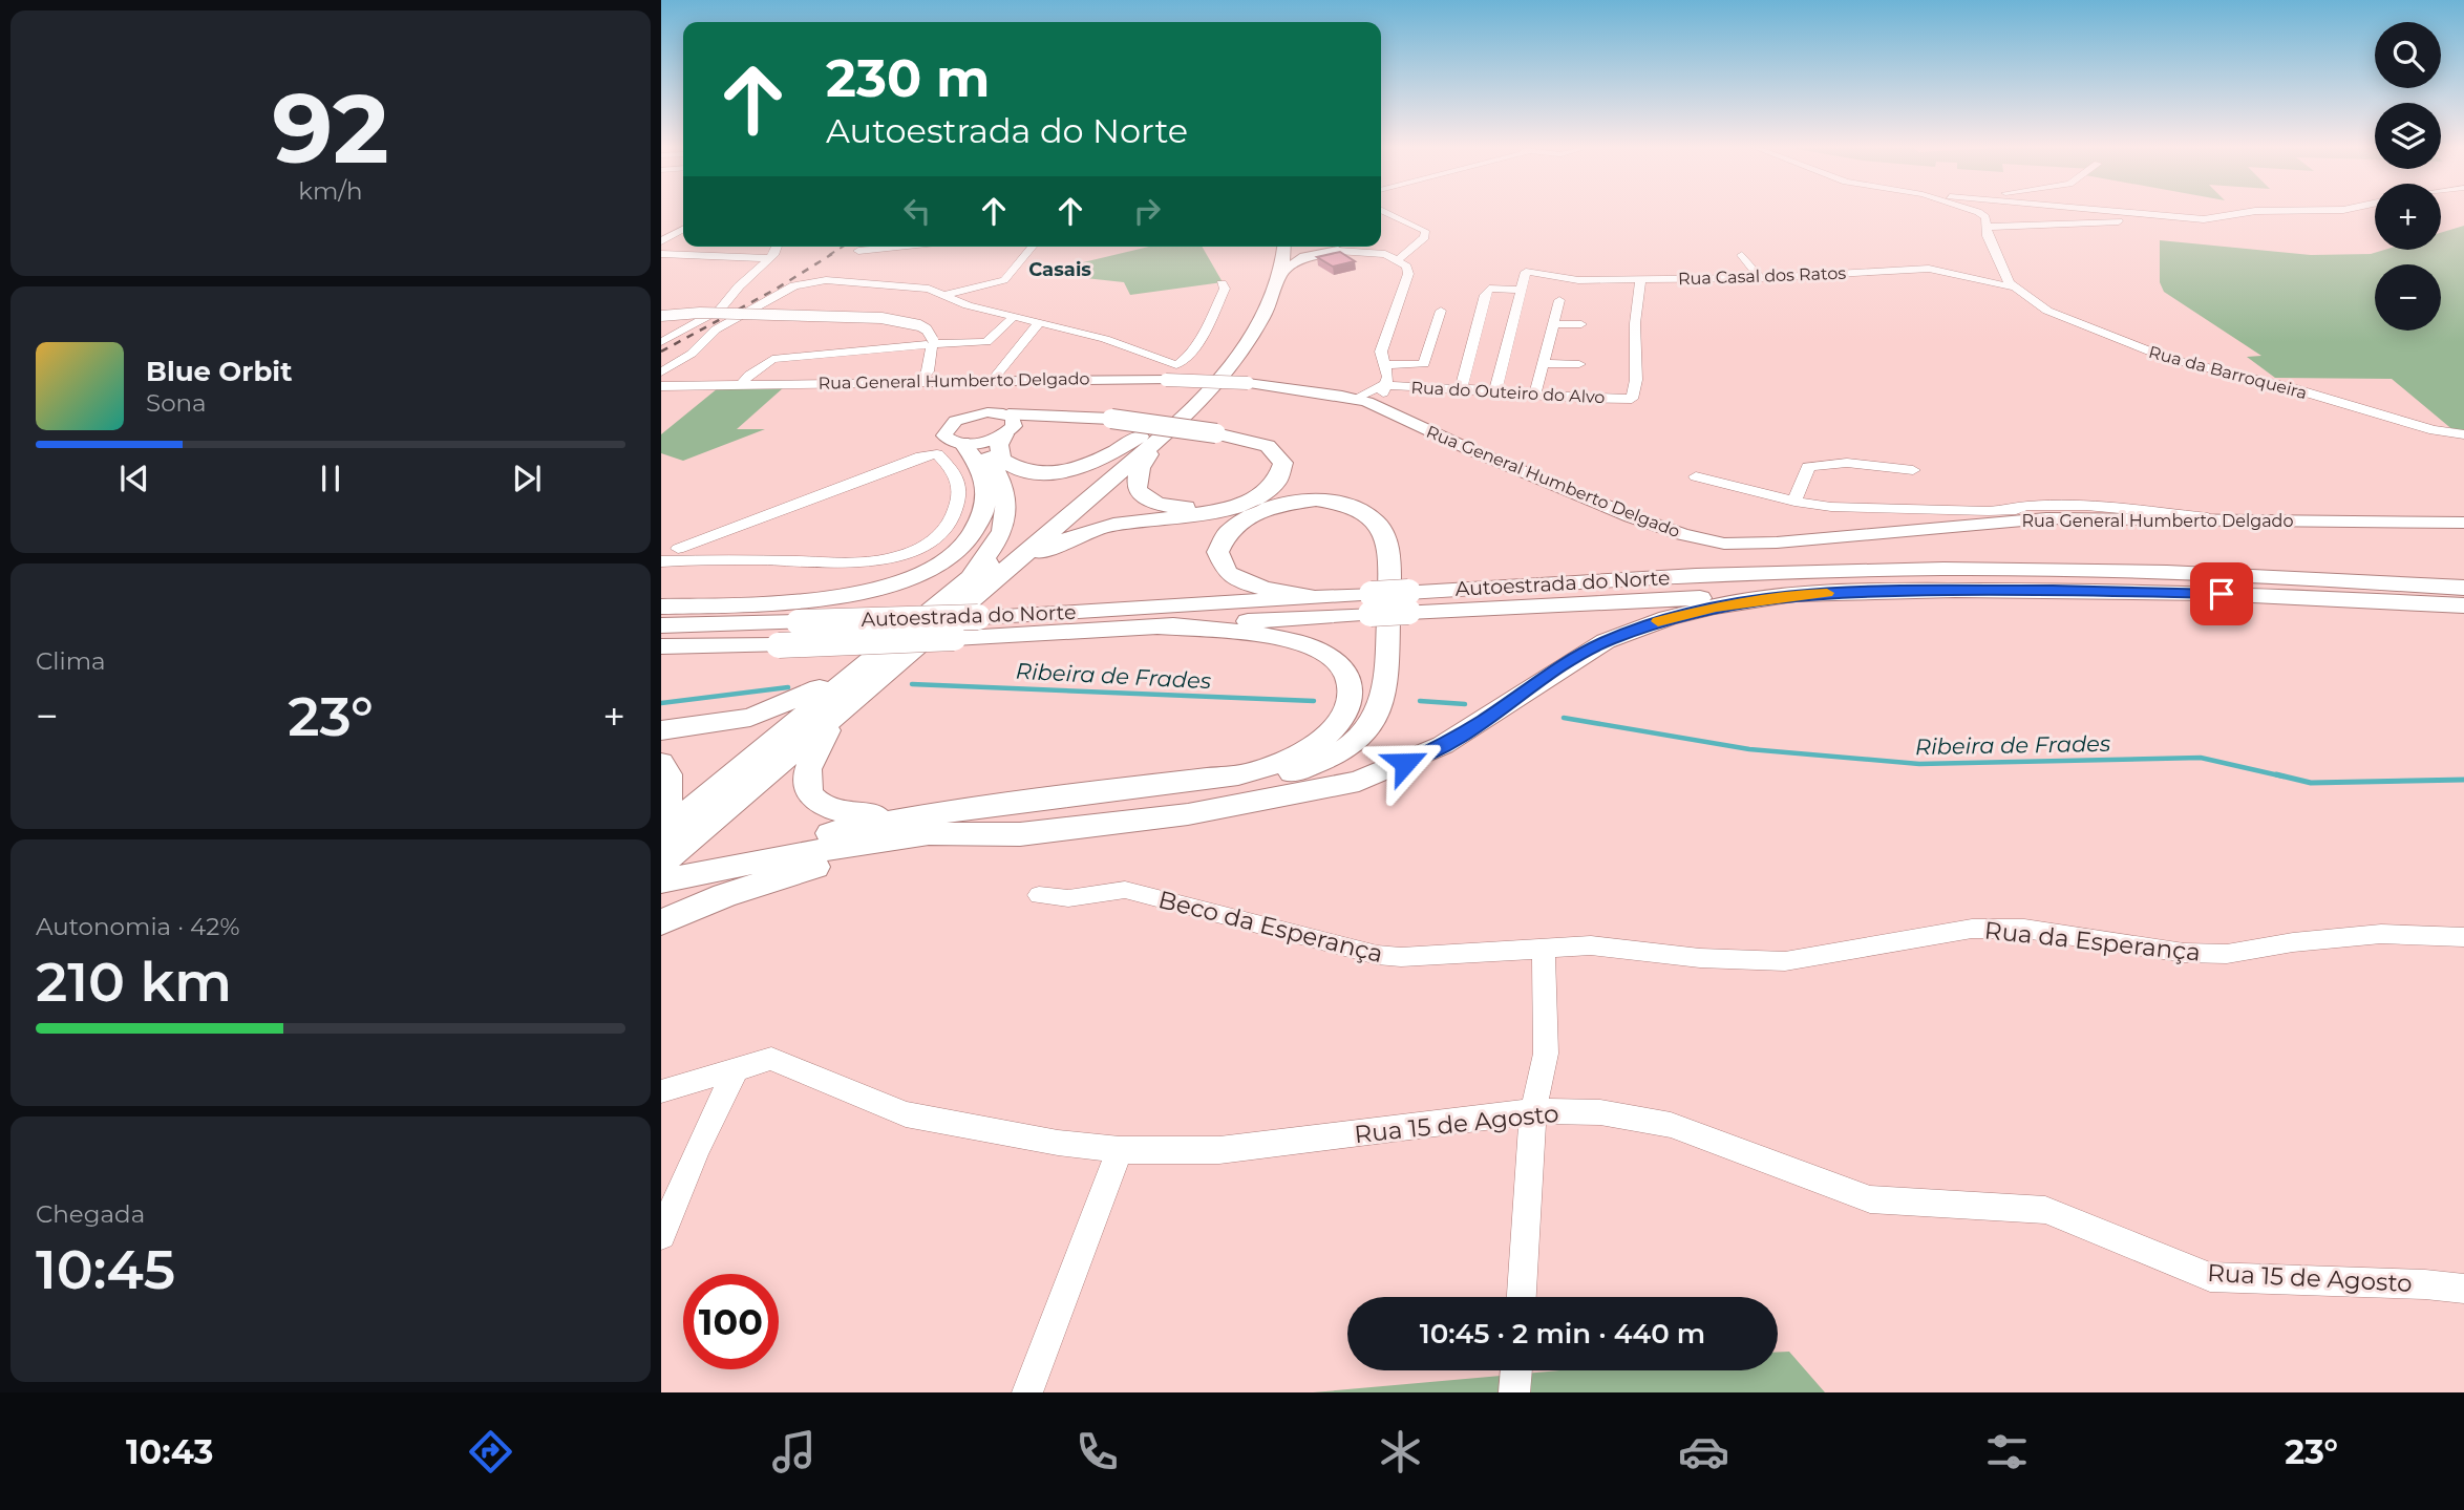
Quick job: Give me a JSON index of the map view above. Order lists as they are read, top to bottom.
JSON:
{
  "streets": {
    "highway": ["Autoestrada do Norte"],
    "main road": ["Rua General Humberto Delgado"],
    "street": [
      "Rua Casal dos Ratos",
      "Rua da Barroqueira",
      "Rua do Outeiro do Alvo",
      "Beco da Esperança",
      "Rua da Esperança",
      "Rua 15 de Agosto"
    ]
  },
  "crossings": [
    ["Rua Casal dos Ratos", "Rua da Barroqueira"],
    ["Rua Casal dos Ratos", "Rua do Outeiro do Alvo"],
    ["Beco da Esperança", "Rua da Esperança"]
  ],
  "districts": ["Casais"],
  "water": ["Ribeira de Frades"],
  "page": {
    "tile": [
      ["92", "km/h"],
      "Clima",
      ["Autonomia · 42%", "210 km"],
      ["Chegada", "10:45"]
    ],
    "map_buttons": ["+", "−"],
    "turn": ["230 m", "Autoestrada do Norte"],
    "song": ["Blue Orbit", "Sona"],
    "heat": ["−", "23°", "+"],
    "limit": "100",
    "trip": "10:45 · 2 min · 440 m",
    "tabs": ["10:43", "23°"]
  }
}
